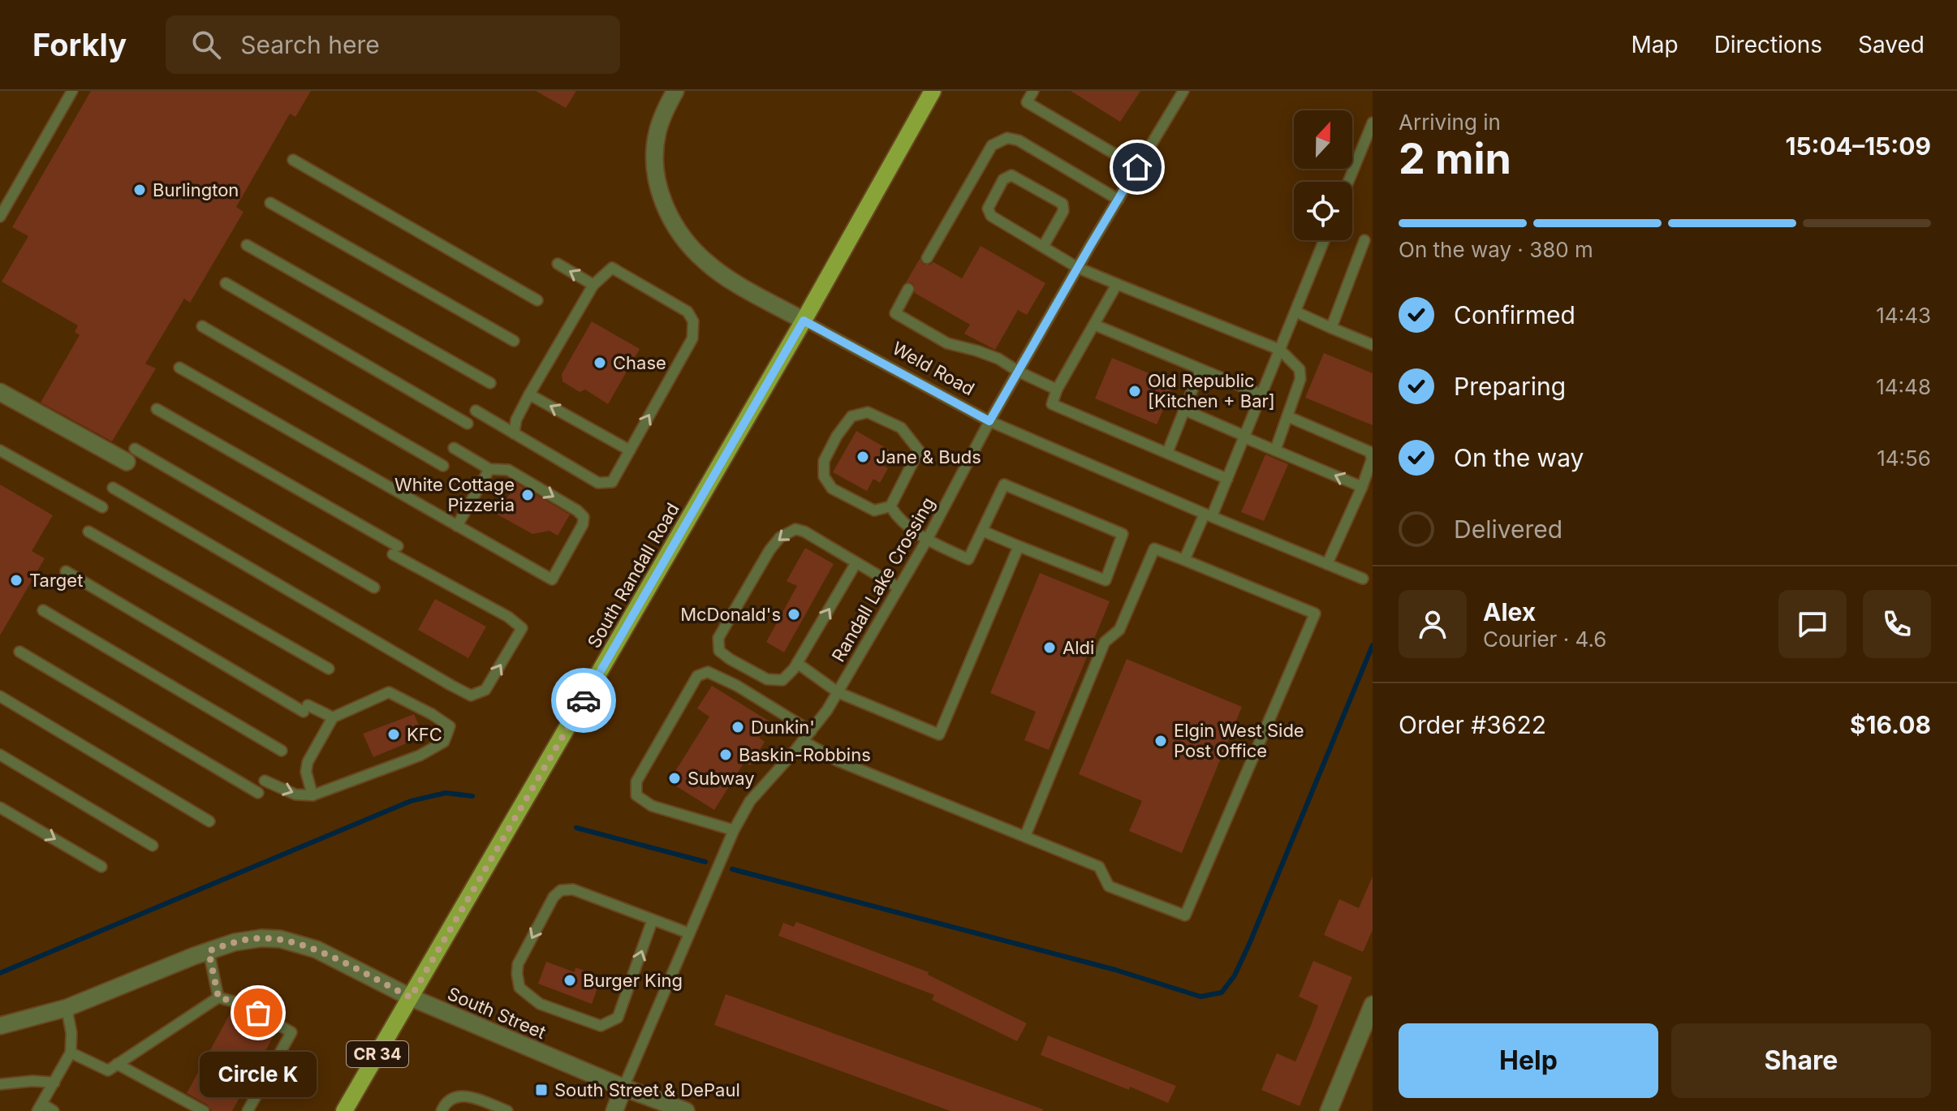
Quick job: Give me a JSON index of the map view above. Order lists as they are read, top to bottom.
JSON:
{
  "streets": {
    "main road": ["South Randall Road", "CR 34"],
    "street": ["Weld Road", "South Street"],
    "lane": ["Randall Lake Crossing"]
  },
  "crossings": [
    ["Weld Road", "South Randall Road"],
    ["Weld Road", "Randall Lake Crossing"],
    ["South Randall Road", "South Street"],
    ["Randall Lake Crossing", "South Street"]
  ],
  "places": {
    "other": [
      "Burlington",
      "Chase",
      "Old Republic [Kitchen + Bar]",
      "Jane & Buds",
      "White Cottage Pizzeria",
      "Target",
      "McDonald's",
      "Aldi",
      "Dunkin'",
      "KFC",
      "Elgin West Side Post Office",
      "Baskin-Robbins",
      "Subway",
      "Burger King",
      "Circle K"
    ],
    "transit": ["South Street & DePaul"]
  },
  "north": "top",
  "page": {
    "header": "Forkly",
    "search": "Search here",
    "nav": ["Map", "Directions", "Saved"],
    "heading": ["2 min", "Arriving in", "15:04–15:09"],
    "panel": [
      "Alex",
      "Courier · 4.6",
      "Order #3622",
      "$16.08"
    ],
    "bar": "On the way · 380 m",
    "list": [
      ["Confirmed", "14:43"],
      ["Preparing", "14:48"],
      ["On the way", "14:56"],
      "Delivered"
    ],
    "buttons": ["Help", "Share"],
    "bubble": "Circle K"
  }
}
